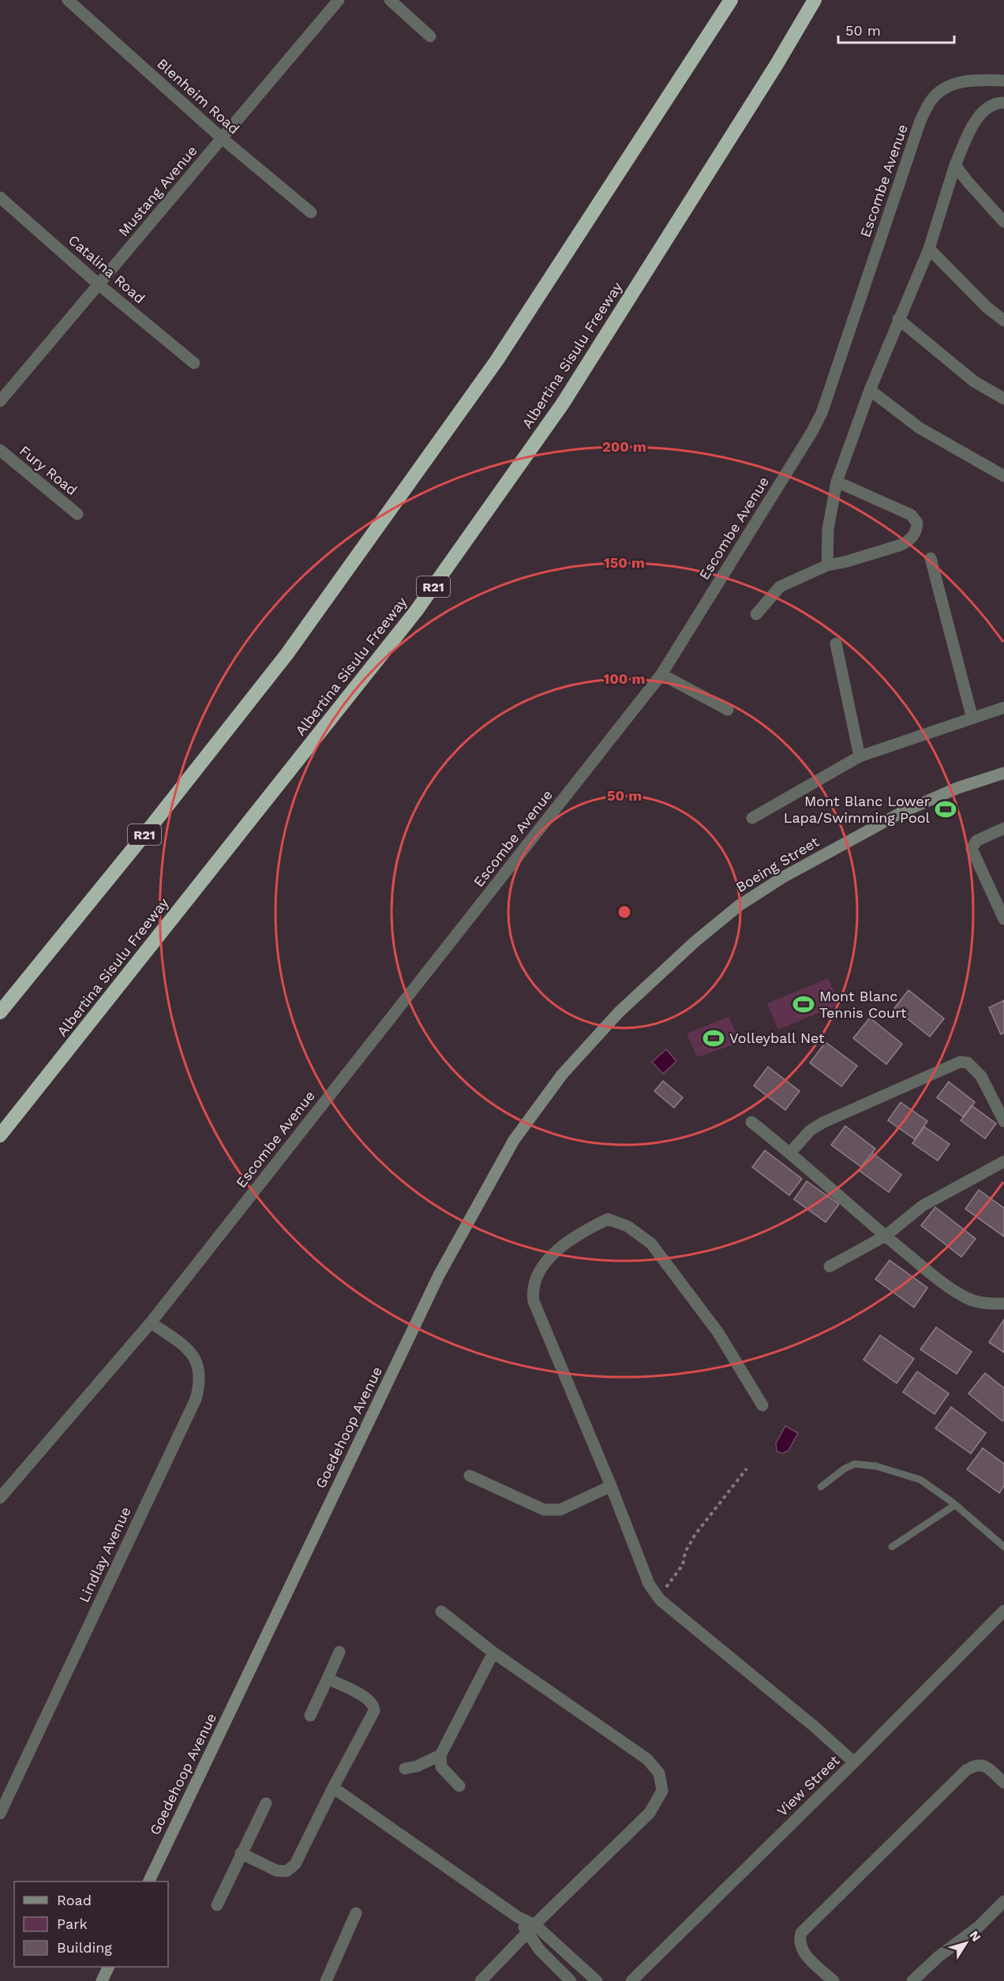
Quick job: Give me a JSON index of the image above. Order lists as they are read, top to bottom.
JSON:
{
  "streets": {
    "highway": ["Albertina Sisulu Freeway", "R21"],
    "main road": ["Boeing Street", "Goedehoop Avenue"],
    "street": [
      "Blenheim Road",
      "Escombe Avenue",
      "Mustang Avenue",
      "Catalina Road",
      "Fury Road",
      "Lindlay Avenue",
      "View Street"
    ]
  },
  "crossings": [
    ["Blenheim Road", "Mustang Avenue"],
    ["Escombe Avenue", "Lindlay Avenue"],
    ["Mustang Avenue", "Catalina Road"],
    ["Boeing Street", "Goedehoop Avenue"]
  ],
  "places": {
    "sports": ["Mont Blanc Lower Lapa/Swimming Pool", "Mont Blanc Tennis Court", "Volleyball Net"]
  },
  "legend": ["Road", "Park", "Building"],
  "scale_bar": "50 m",
  "north": "top right",
  "rings": [
    "200 m",
    "150 m",
    "100 m",
    "50 m"
  ]
}
